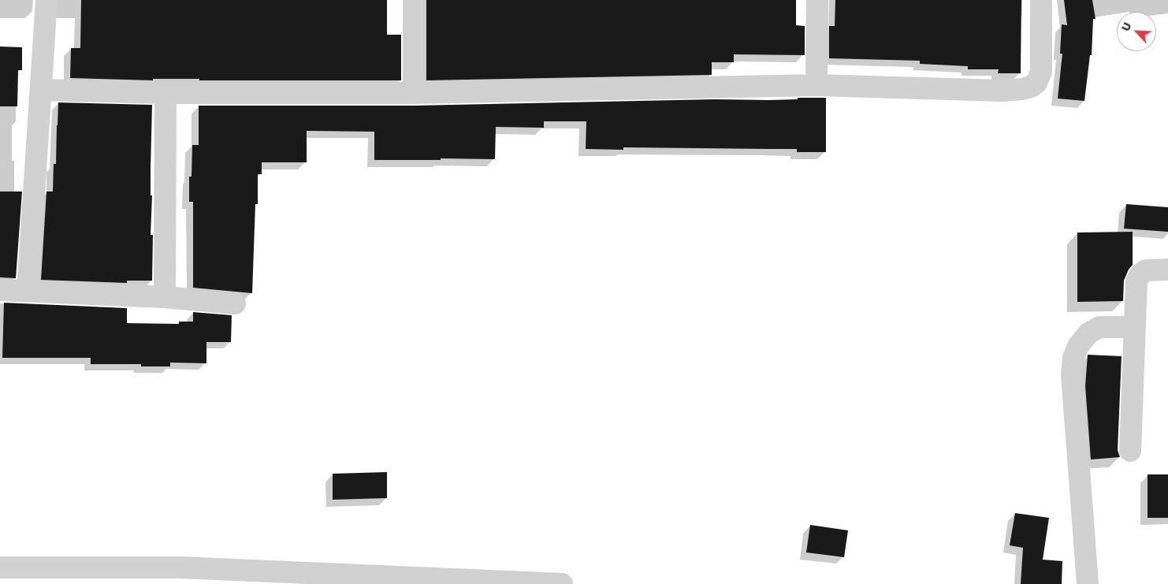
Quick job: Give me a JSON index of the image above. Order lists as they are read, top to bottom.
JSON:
{
  "north": "top left"
}
